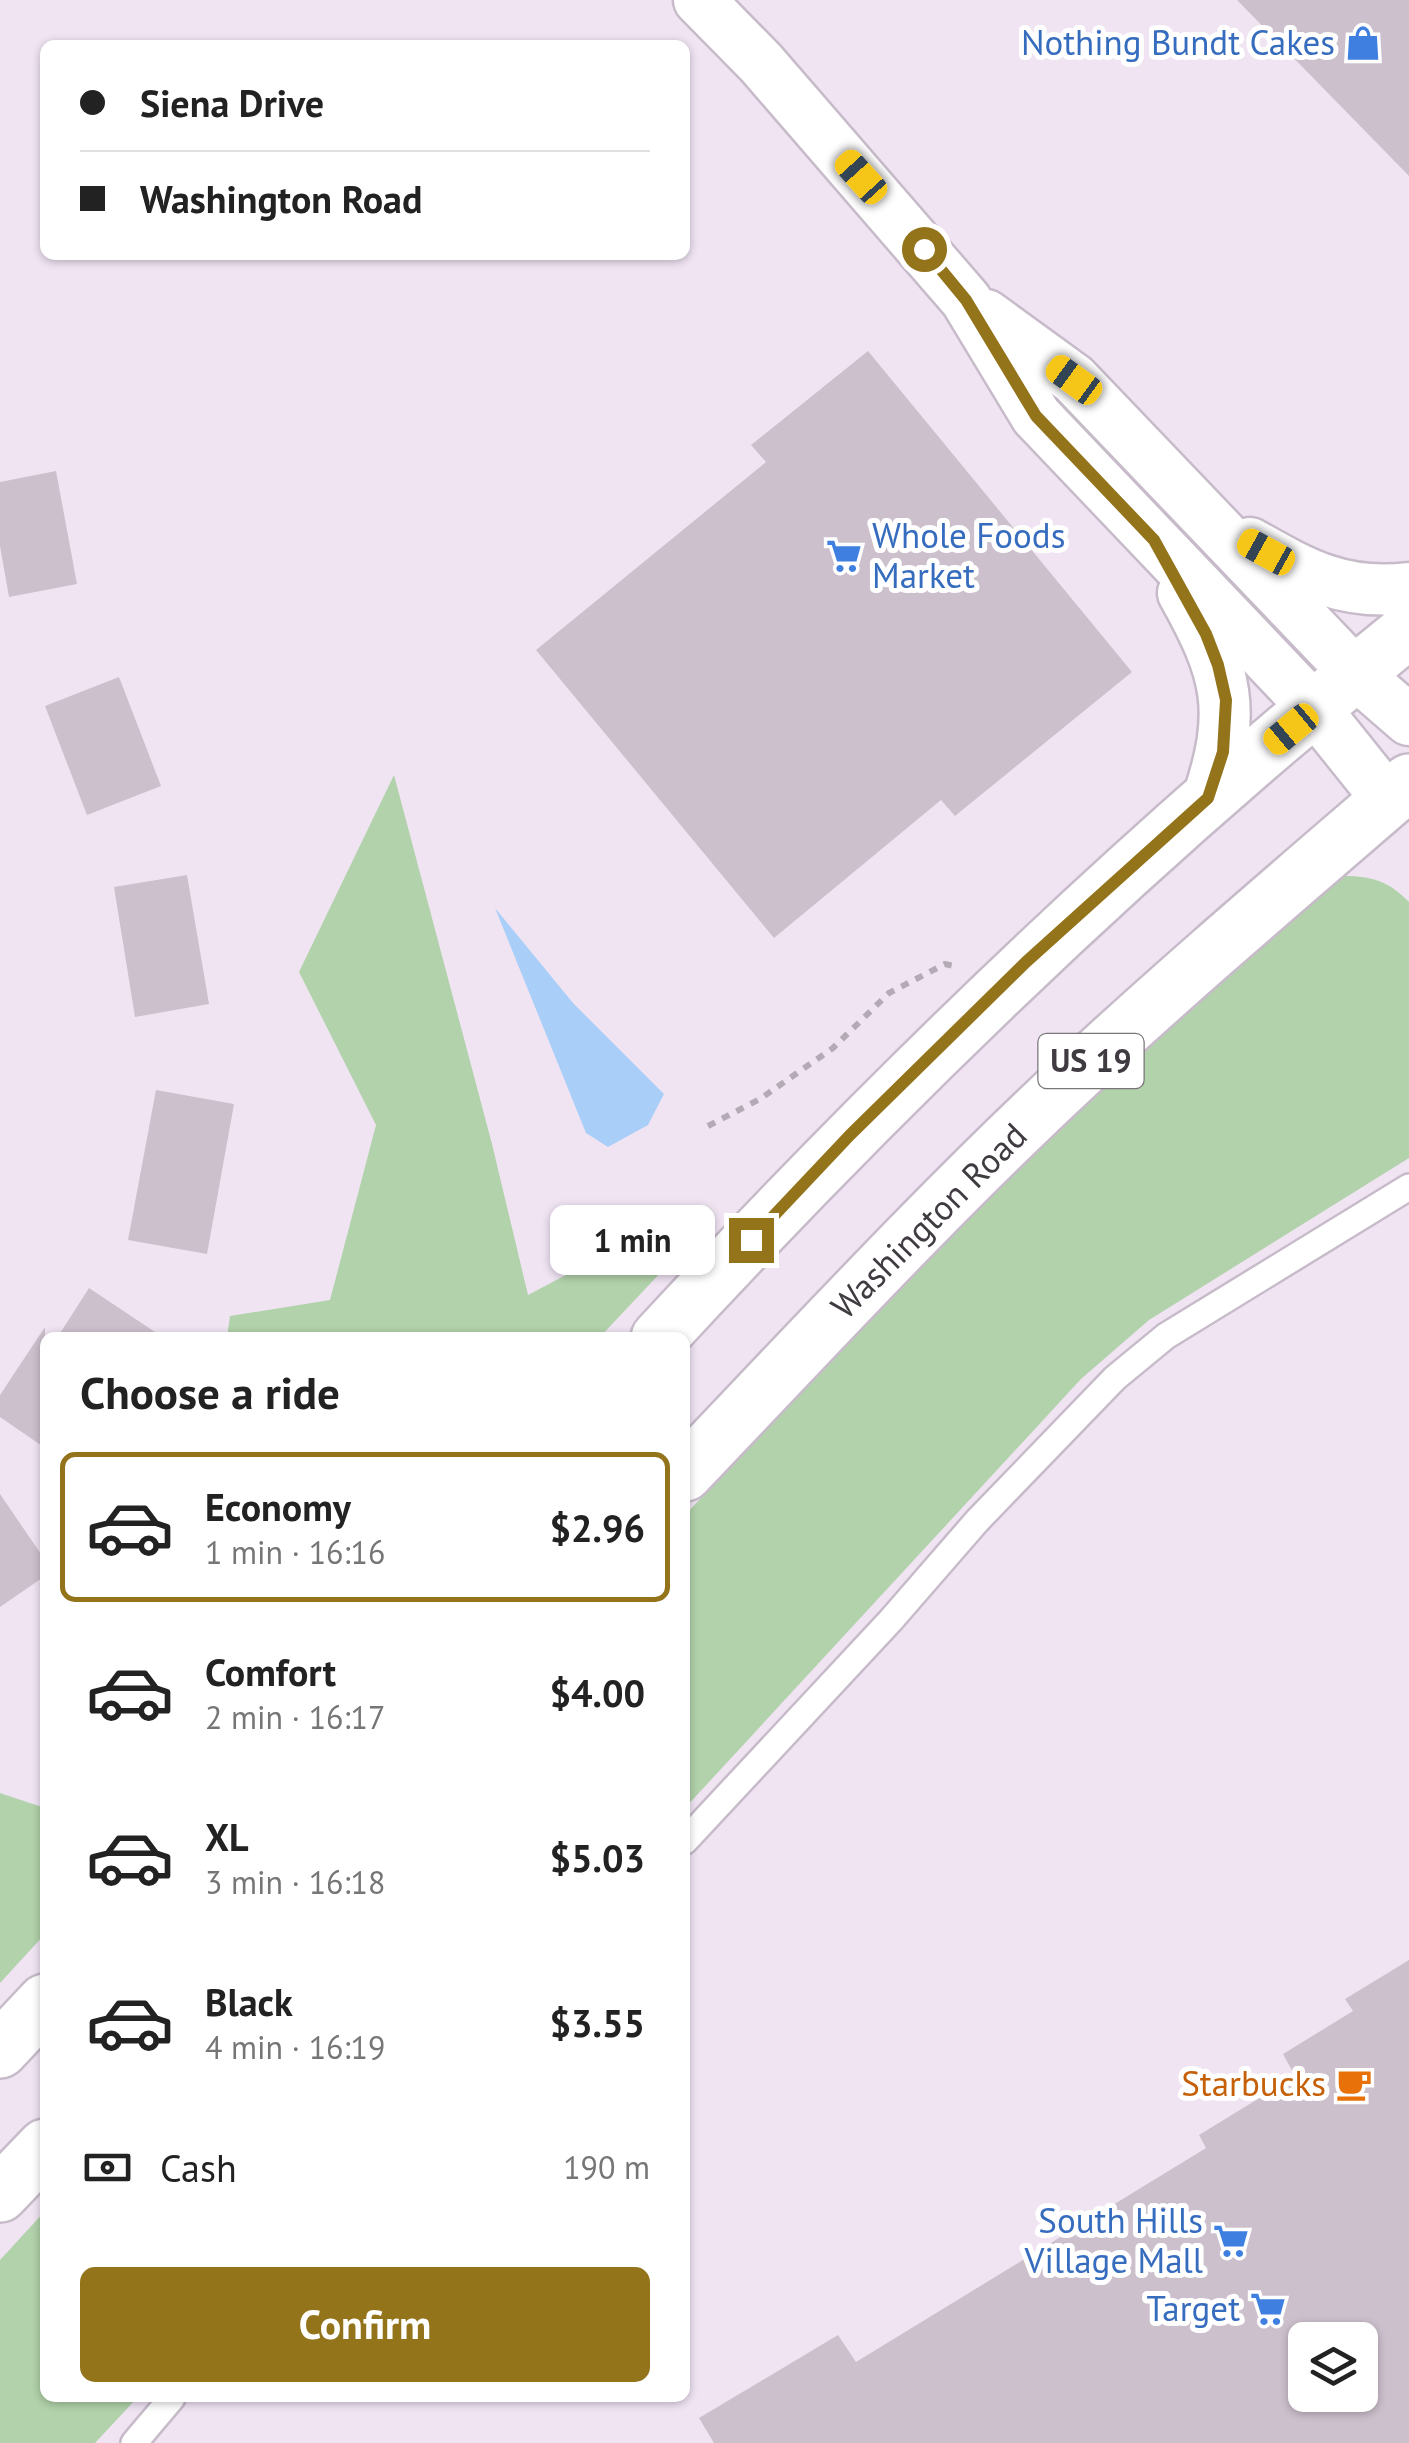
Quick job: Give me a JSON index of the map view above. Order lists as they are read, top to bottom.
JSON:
{
  "streets": {
    "main road": ["US 19", "Washington Road"]
  },
  "places": {
    "shop": ["Nothing Bundt Cakes"],
    "supermarket": ["Whole Foods Market", "South Hills Village Mall", "Target"],
    "cafe": ["Starbucks"]
  },
  "page": {
    "banner": ["Siena Drive", "Washington Road"],
    "bubble": "1 min",
    "heading": "Choose a ride",
    "list": [
      {
        "name": "Economy",
        "note": "1 min · 16:16",
        "value": "$2.96"
      },
      {
        "name": "Comfort",
        "note": "2 min · 16:17",
        "value": "$4.00"
      },
      {
        "name": "XL",
        "note": "3 min · 16:18",
        "value": "$5.03"
      },
      {
        "name": "Black",
        "note": "4 min · 16:19",
        "value": "$3.55"
      }
    ],
    "pay": ["Cash", "190 m"],
    "buttons": "Confirm"
  }
}
